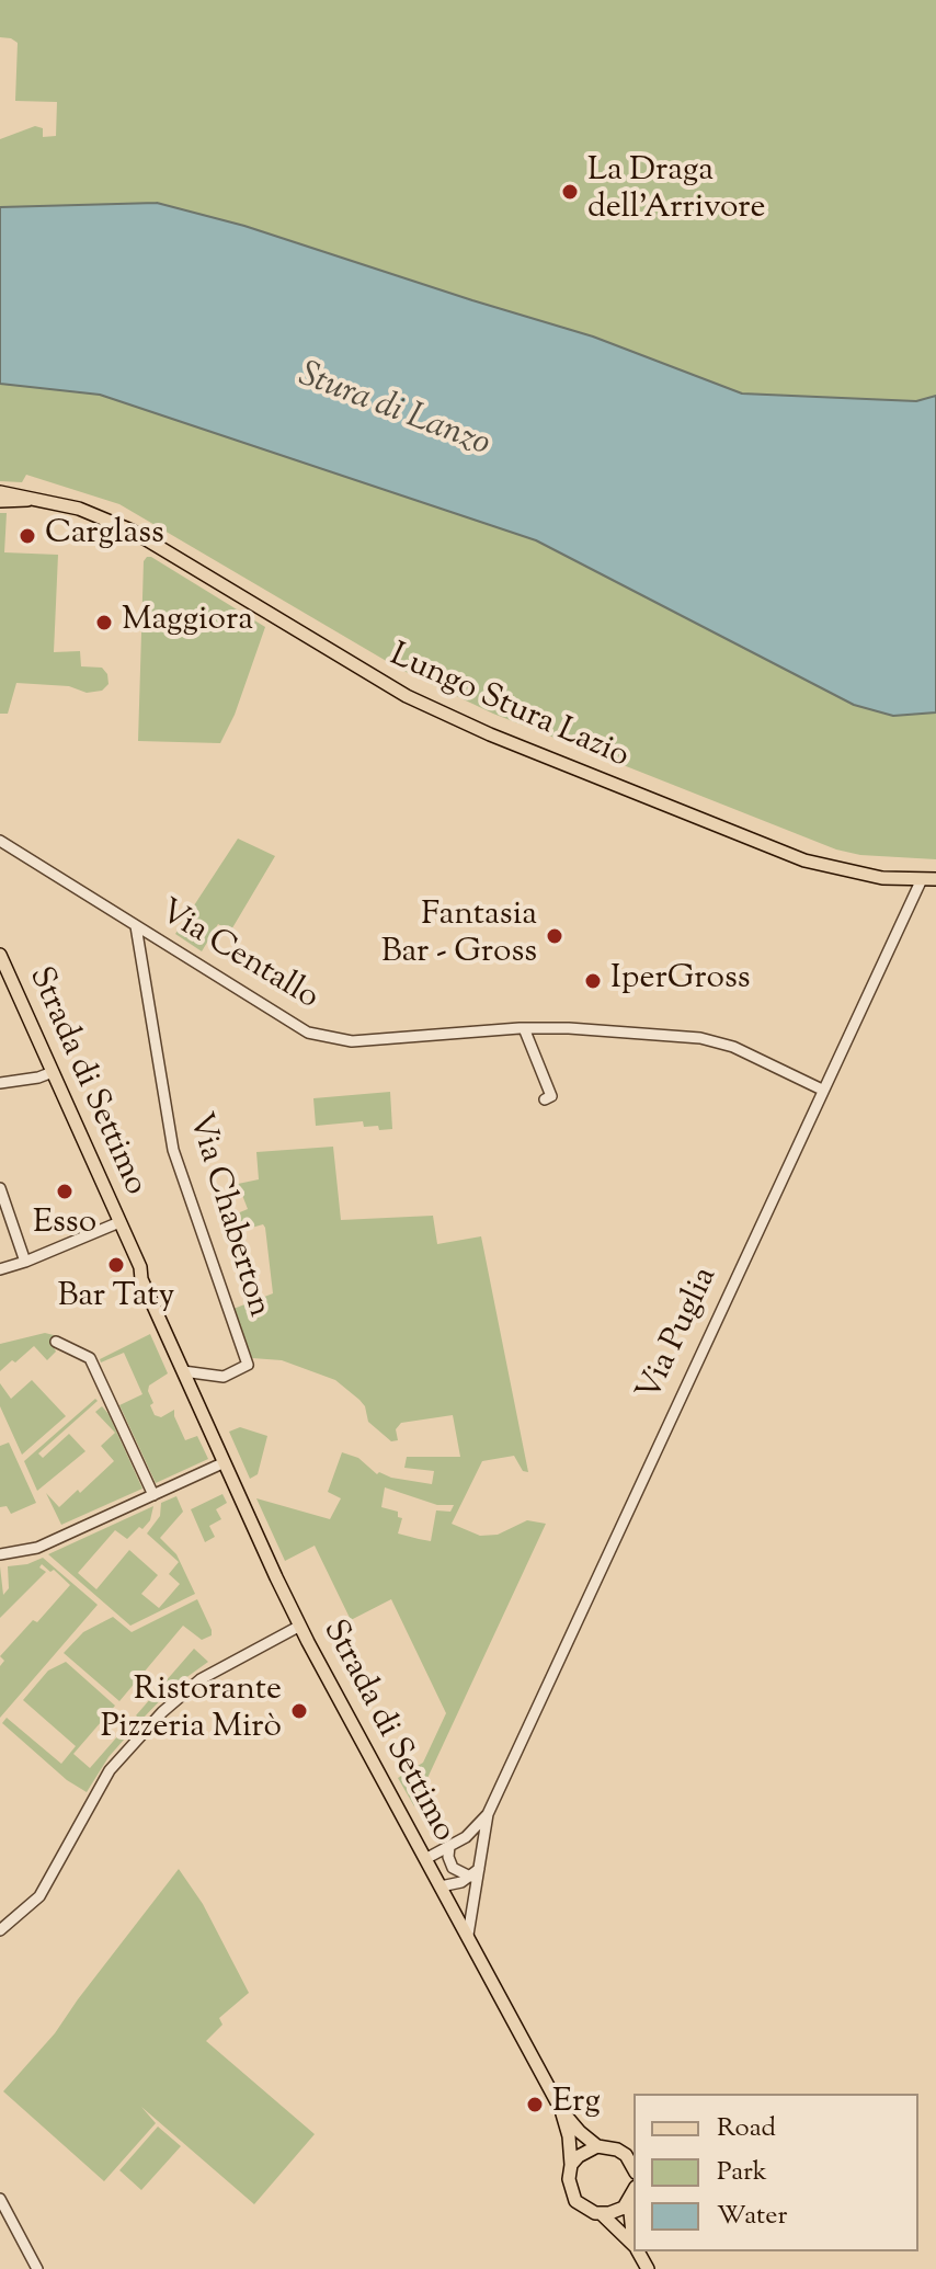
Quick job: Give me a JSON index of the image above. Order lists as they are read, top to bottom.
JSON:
{
  "streets": {
    "main road": ["Lungo Stura Lazio", "Strada di Settimo"],
    "street": ["Via Centallo", "Via Chaberton", "Via Puglia"]
  },
  "crossings": [
    ["Lungo Stura Lazio", "Via Puglia"],
    ["Via Centallo", "Via Chaberton"],
    ["Via Centallo", "Via Puglia"],
    ["Strada di Settimo", "Via Chaberton"],
    ["Strada di Settimo", "Via Puglia"]
  ],
  "water": ["Stura di Lanzo"],
  "places": [
    "La Draga dell'Arrivore",
    "Carglass",
    "Maggiora",
    "Fantasia Bar - Gross",
    "IperGross",
    "Esso",
    "Bar Taty",
    "Ristorante Pizzeria Mirò",
    "Erg"
  ],
  "legend": ["Road", "Park", "Water"]
}
